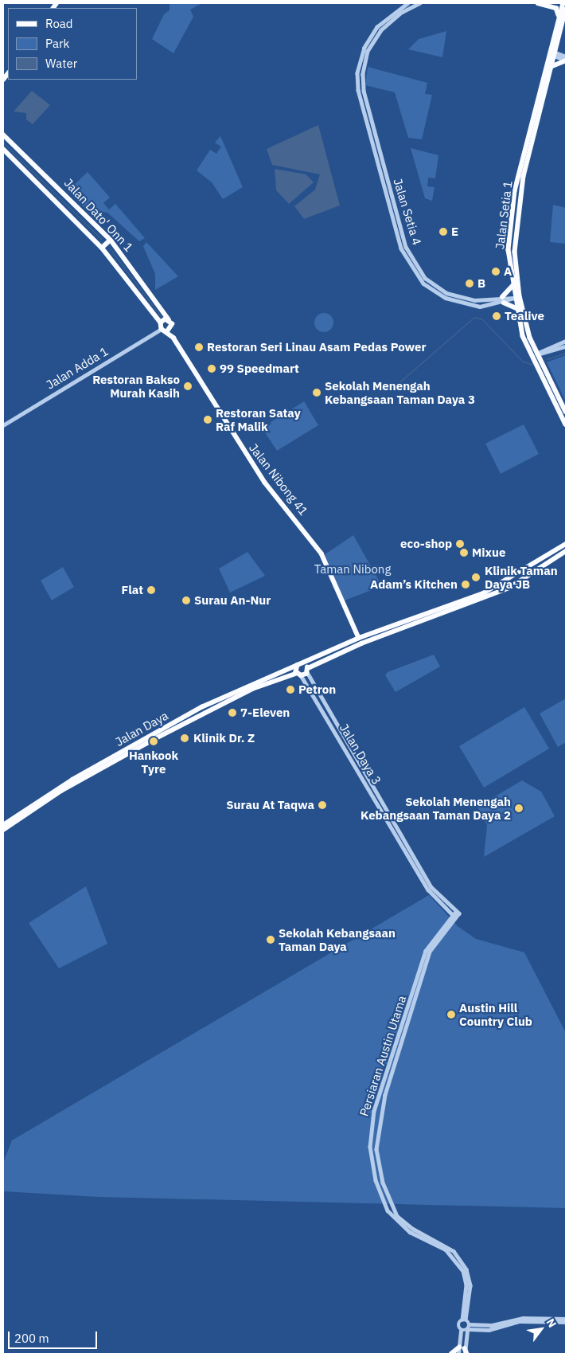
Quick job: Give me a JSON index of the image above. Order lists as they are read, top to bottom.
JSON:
{
  "streets": {
    "main road": [
      "Jalan Dato' Onn 1",
      "Jalan Setia 1",
      "Jalan Nibong 41",
      "Jalan Daya"
    ],
    "street": [
      "Jalan Setia 4",
      "Jalan Adda 1",
      "Jalan Daya 3",
      "Persiaran Austin Utama"
    ]
  },
  "crossings": [
    ["Jalan Setia 4", "Jalan Setia 1"],
    ["Jalan Dato' Onn 1", "Jalan Nibong 41"],
    ["Jalan Nibong 41", "Jalan Daya"],
    ["Jalan Daya", "Jalan Daya 3"],
    ["Jalan Daya 3", "Persiaran Austin Utama"]
  ],
  "parks": ["Taman Nibong"],
  "places": [
    "E",
    "A",
    "B",
    "Tealive",
    "Restoran Seri Linau Asam Pedas Power",
    "99 Speedmart",
    "Restoran Bakso Murah Kasih",
    "Sekolah Menengah Kebangsaan Taman Daya 3",
    "Restoran Satay Raf Malik",
    "eco-shop",
    "Mixue",
    "Klinik Taman Daya JB",
    "Adam’s Kitchen",
    "Flat",
    "Surau An-Nur",
    "Petron",
    "7-Eleven",
    "Klinik Dr. Z",
    "Hankook Tyre",
    "Surau At Taqwa",
    "Sekolah Menengah Kebangsaan Taman Daya 2",
    "Sekolah Kebangsaan Taman Daya",
    "Austin Hill Country Club"
  ],
  "legend": ["Road", "Park", "Water"],
  "scale_bar": "200 m",
  "north": "top right"
}
